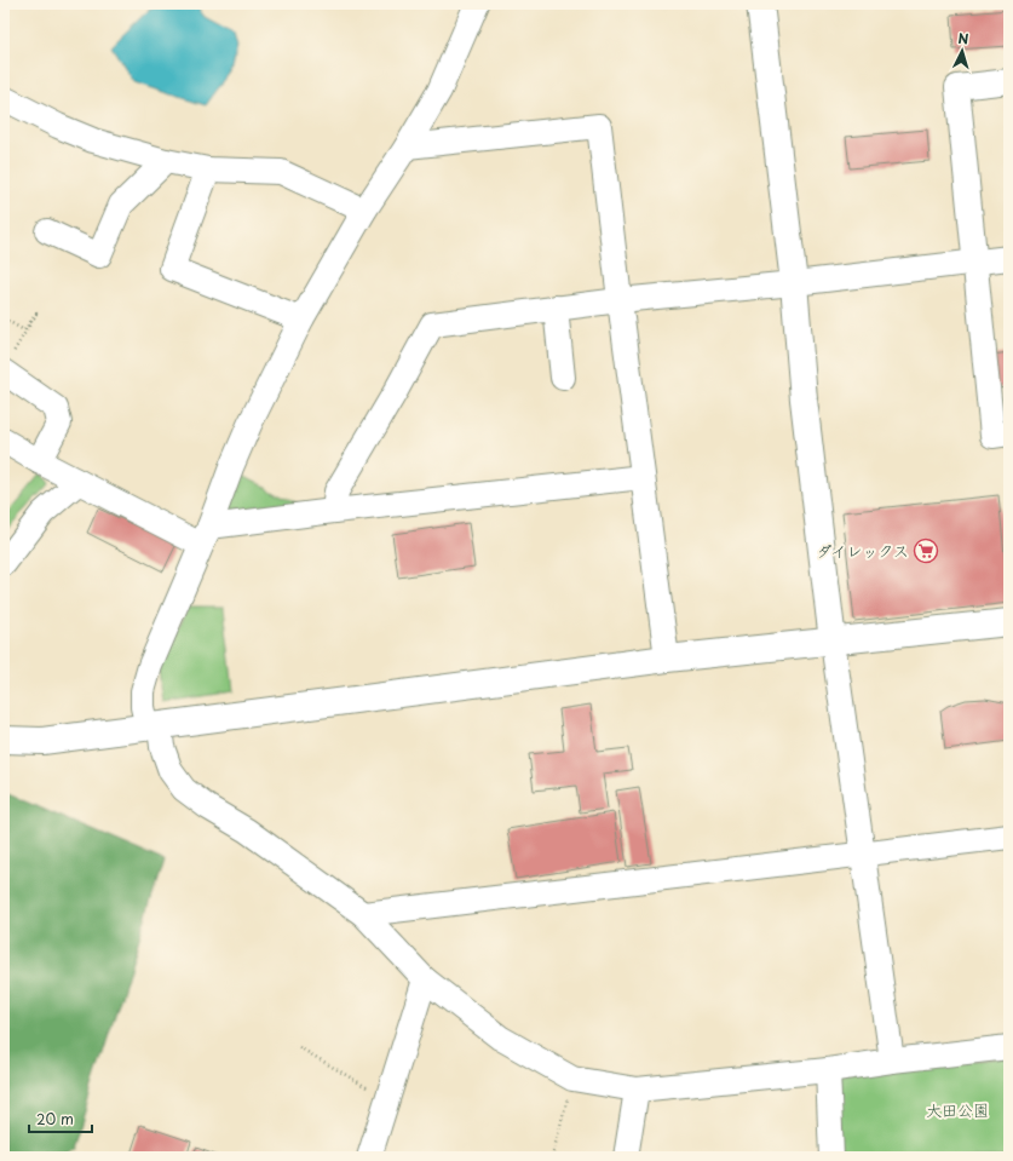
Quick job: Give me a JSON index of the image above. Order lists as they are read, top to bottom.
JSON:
{
  "parks": ["大田公園"],
  "places": {
    "supermarket": ["ダイレックス"]
  },
  "scale_bar": "20 m",
  "north": "top"
}
